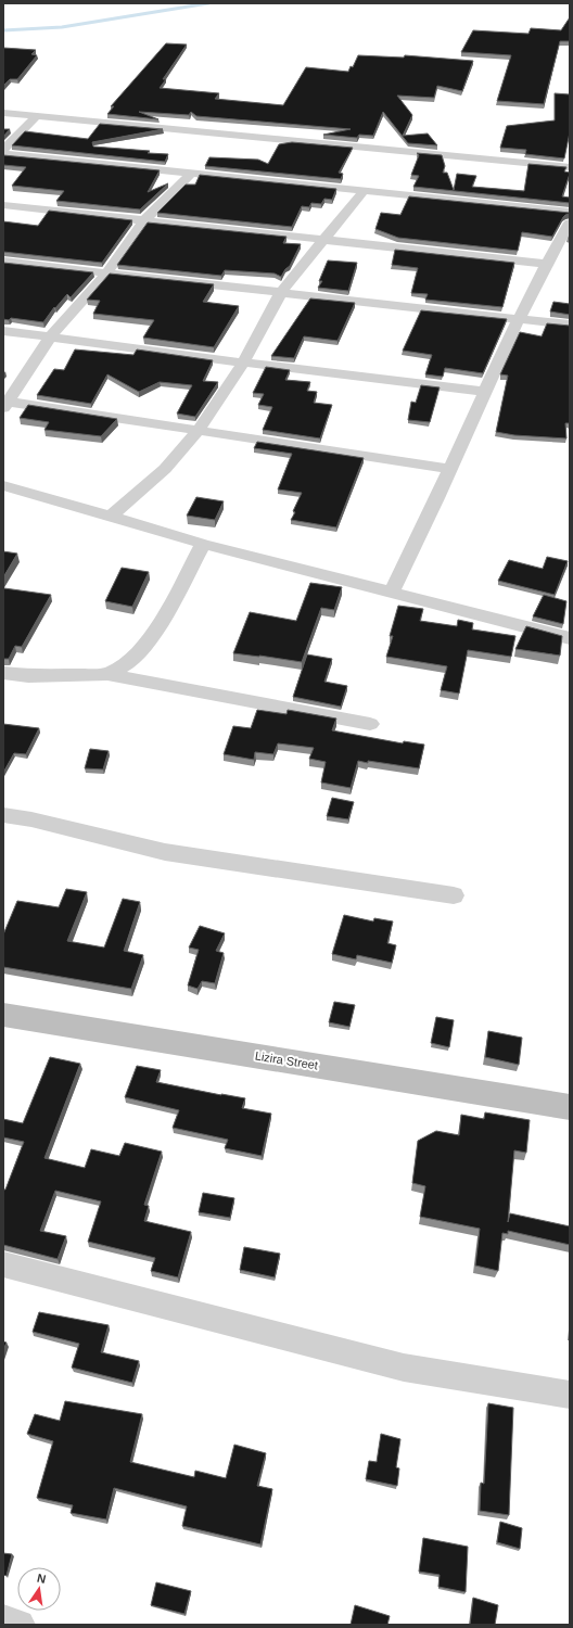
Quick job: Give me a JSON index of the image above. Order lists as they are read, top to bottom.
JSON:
{
  "streets": {
    "street": ["Lizira Street"]
  },
  "north": "top"
}
